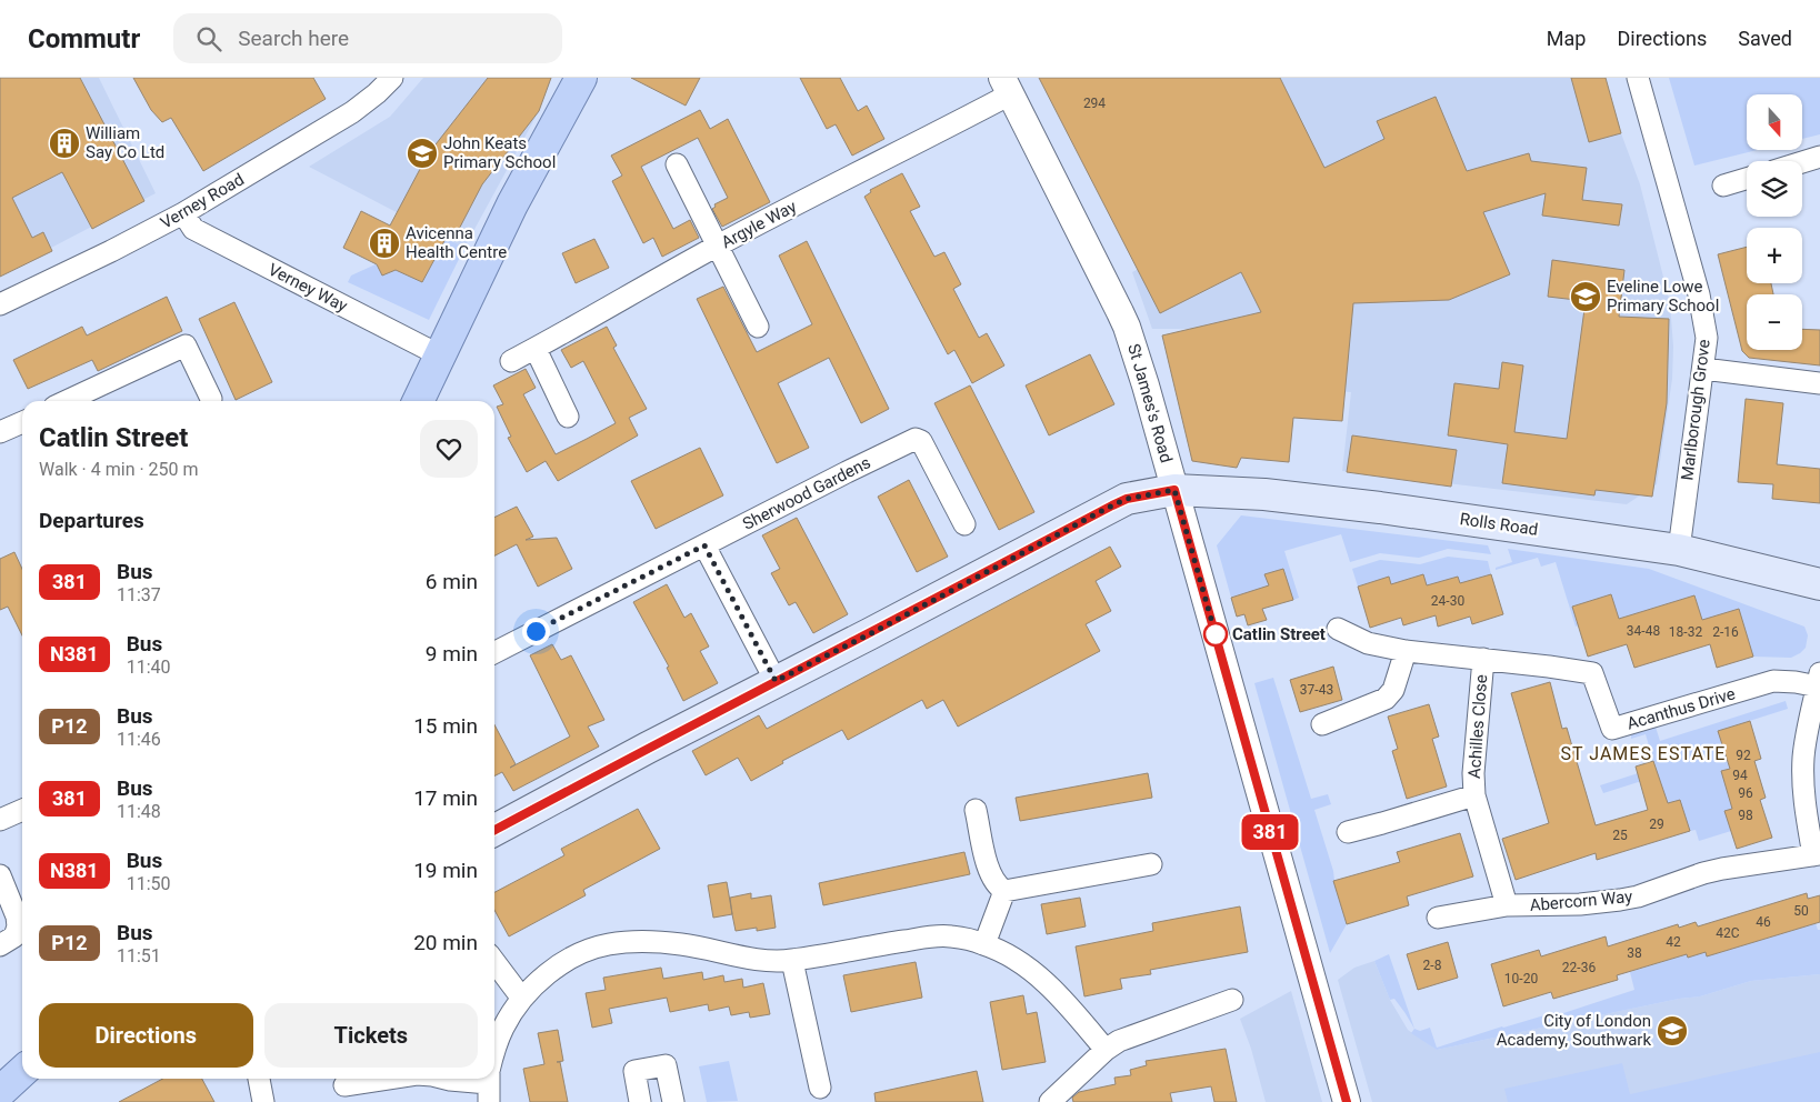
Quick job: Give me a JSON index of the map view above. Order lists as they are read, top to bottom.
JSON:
{
  "streets": {
    "main road": ["Rolls Road"],
    "street": [
      "Verney Road",
      "Argyle Way",
      "Verney Way",
      "St James's Road",
      "Marlborough Grove",
      "Sherwood Gardens",
      "Acanthus Drive",
      "Achilles Close",
      "Abercorn Way"
    ]
  },
  "crossings": [
    ["Verney Road", "Verney Way"],
    ["Argyle Way", "St James's Road"],
    ["St James's Road", "Rolls Road"],
    ["Marlborough Grove", "Rolls Road"],
    ["Acanthus Drive", "Achilles Close"],
    ["Acanthus Drive", "Abercorn Way"],
    ["Achilles Close", "Abercorn Way"]
  ],
  "districts": ["ST JAMES ESTATE"],
  "places": {
    "building": ["William Say Co Ltd", "Avicenna Health Centre"],
    "school or university": ["John Keats Primary School", "Eveline Lowe Primary School", "City of London Academy, Southwark"],
    "other": ["Catlin Street"]
  },
  "lines": ["bus line 381"],
  "house_numbers": [
    "294",
    "24-30",
    "34-48",
    "18-32",
    "2-16",
    "37-43",
    "92",
    "94",
    "96",
    "98",
    "29",
    "25",
    "50",
    "46",
    "42C",
    "42",
    "38",
    "2-8",
    "22-36",
    "10-20"
  ],
  "north": "bottom",
  "page": {
    "header": "Commutr",
    "search": "Search here",
    "nav": ["Map", "Directions", "Saved"],
    "on_map": "381",
    "map_buttons": ["+", "−"],
    "heading": [
      ["Catlin Street", "Walk · 4 min · 250 m"],
      "Departures"
    ],
    "list": [
      {
        "mark": "381",
        "name": "Bus",
        "note": "11:37",
        "value": "6 min"
      },
      {
        "mark": "N381",
        "name": "Bus",
        "note": "11:40",
        "value": "9 min"
      },
      {
        "mark": "P12",
        "name": "Bus",
        "note": "11:46",
        "value": "15 min"
      },
      {
        "mark": "381",
        "name": "Bus",
        "note": "11:48",
        "value": "17 min"
      },
      {
        "mark": "N381",
        "name": "Bus",
        "note": "11:50",
        "value": "19 min"
      },
      {
        "mark": "P12",
        "name": "Bus",
        "note": "11:51",
        "value": "20 min"
      }
    ],
    "buttons": ["Directions", "Tickets"]
  }
}
